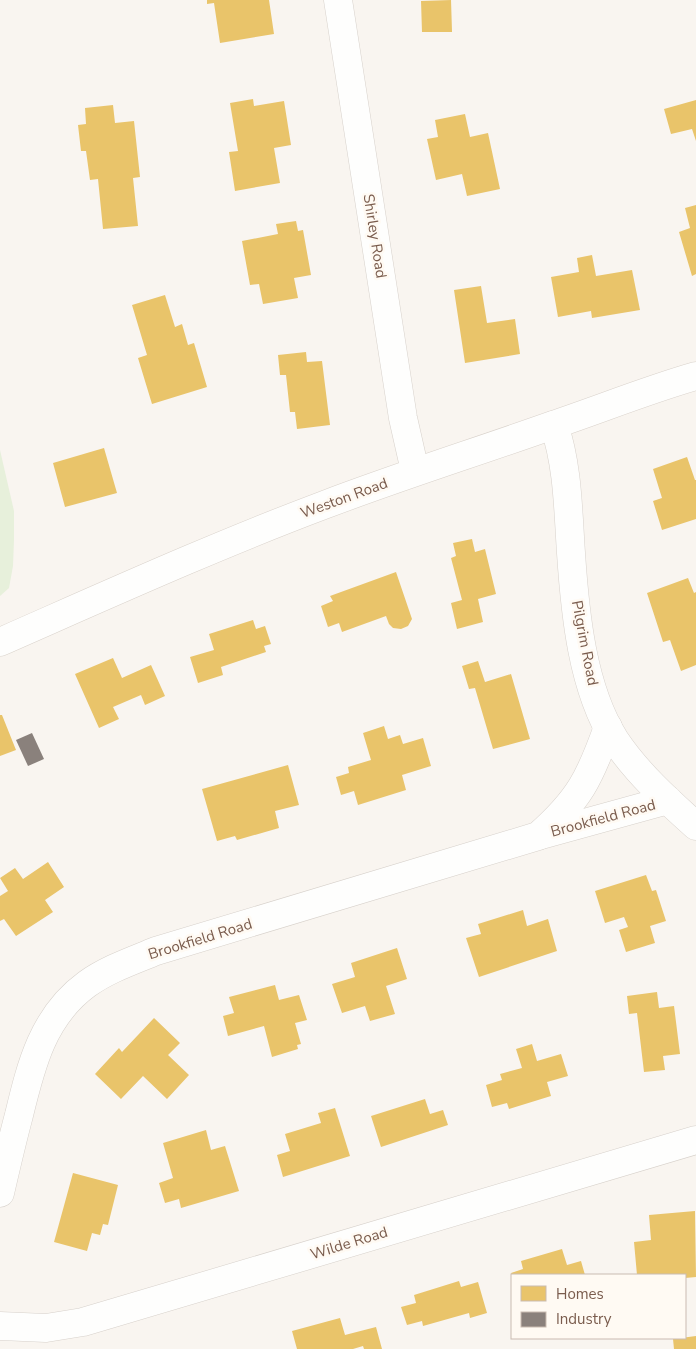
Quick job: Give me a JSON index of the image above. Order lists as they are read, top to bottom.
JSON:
{
  "streets": {
    "street": [
      "Shirley Road",
      "Weston Road",
      "Pilgrim Road",
      "Brookfield Road",
      "Wilde Road"
    ]
  },
  "crossings": [
    ["Shirley Road", "Weston Road"],
    ["Weston Road", "Pilgrim Road"],
    ["Pilgrim Road", "Brookfield Road"]
  ],
  "legend": ["Homes", "Industry"]
}
